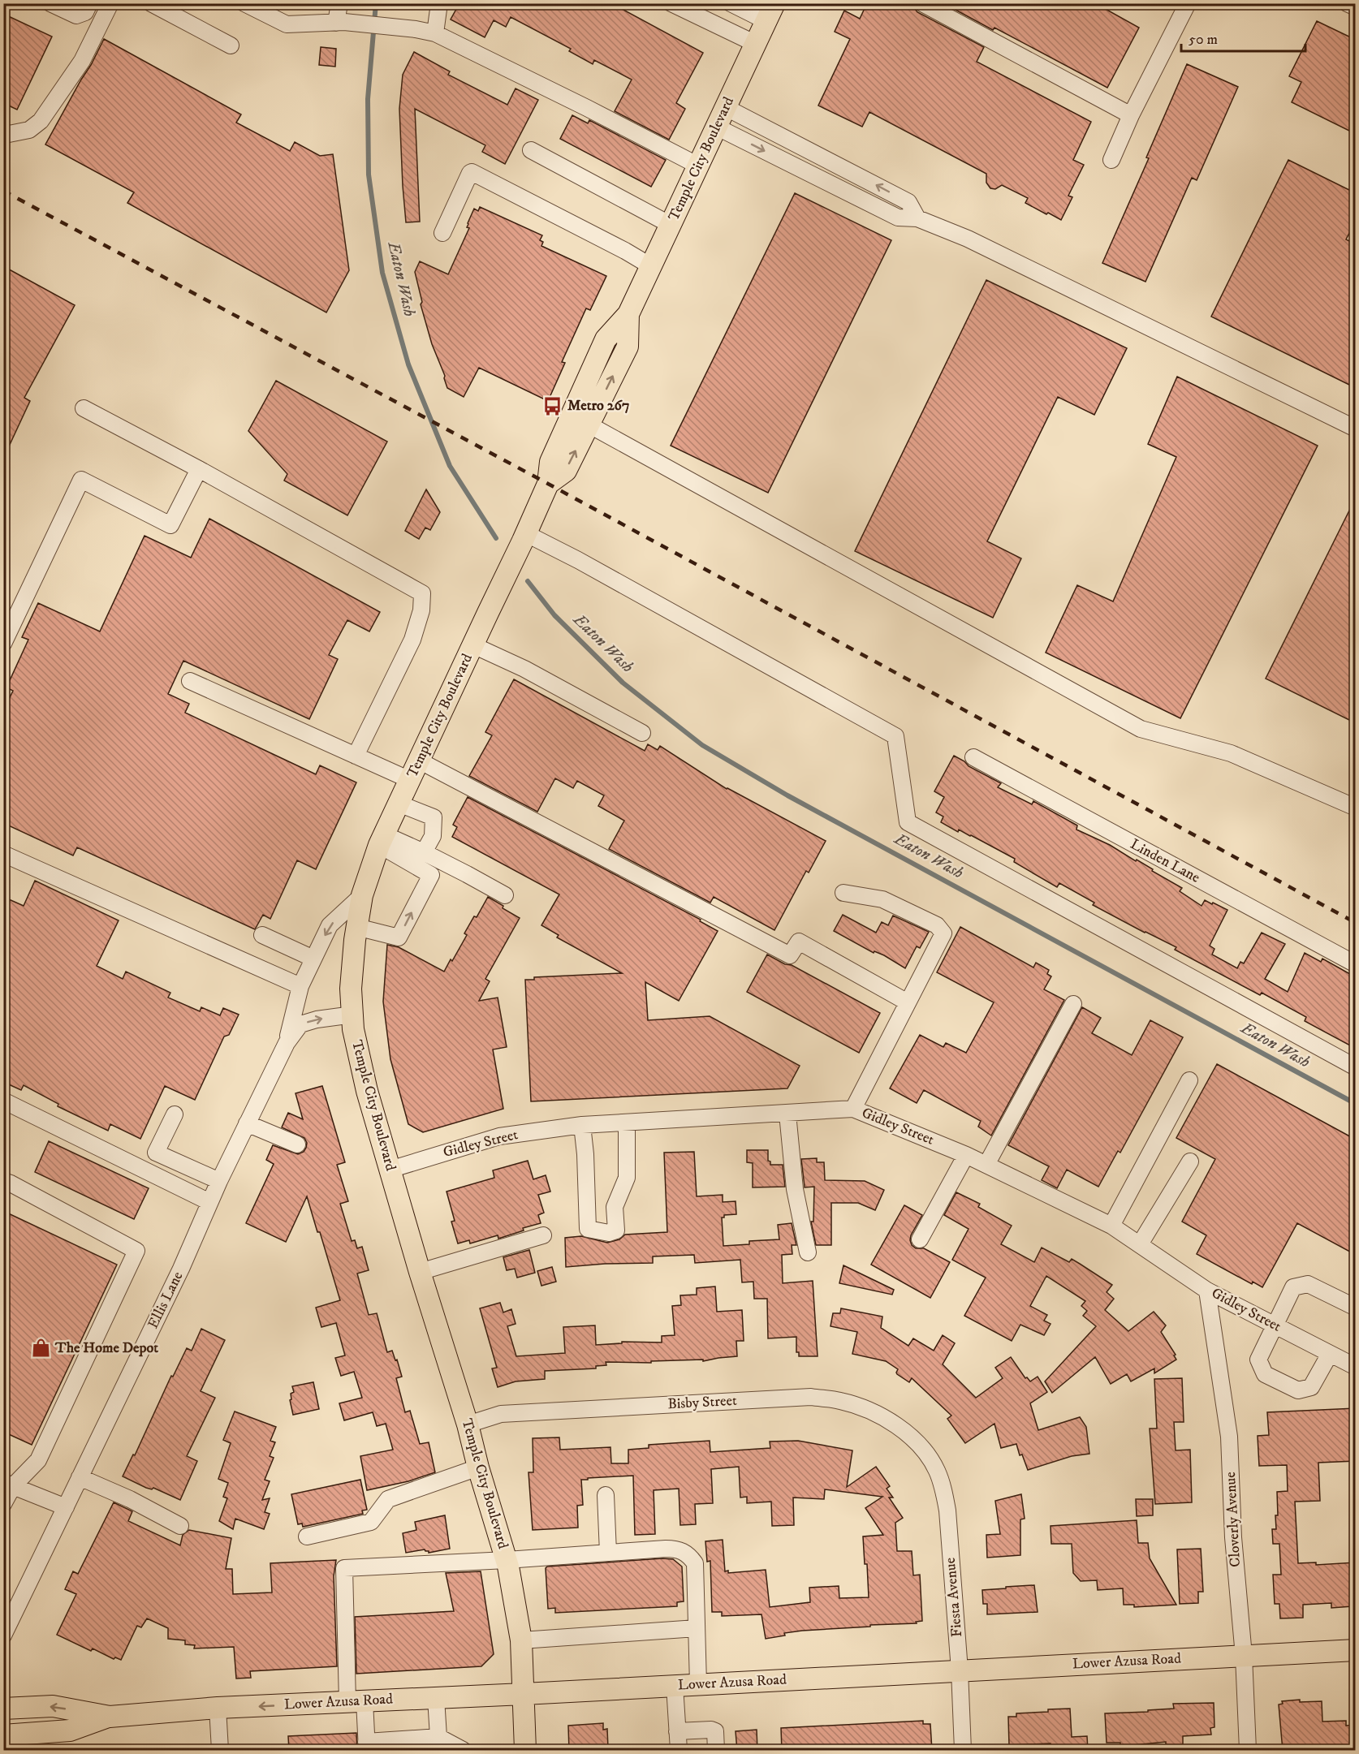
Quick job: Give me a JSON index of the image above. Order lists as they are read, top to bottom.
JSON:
{
  "streets": {
    "main road": ["Temple City Boulevard", "Lower Azusa Road"],
    "street": [
      "Linden Lane",
      "Gidley Street",
      "Ellis Lane",
      "Bisby Street",
      "Cloverly Avenue",
      "Fiesta Avenue"
    ]
  },
  "crossings": [
    ["Temple City Boulevard", "Gidley Street"],
    ["Temple City Boulevard", "Ellis Lane"],
    ["Temple City Boulevard", "Bisby Street"],
    ["Temple City Boulevard", "Lower Azusa Road"],
    ["Gidley Street", "Cloverly Avenue"],
    ["Bisby Street", "Fiesta Avenue"],
    ["Cloverly Avenue", "Lower Azusa Road"],
    ["Fiesta Avenue", "Lower Azusa Road"]
  ],
  "water": ["Eaton Wash"],
  "places": {
    "bus stop": ["Metro 267"],
    "shop": ["The Home Depot"]
  },
  "scale_bar": "50 m"
}
